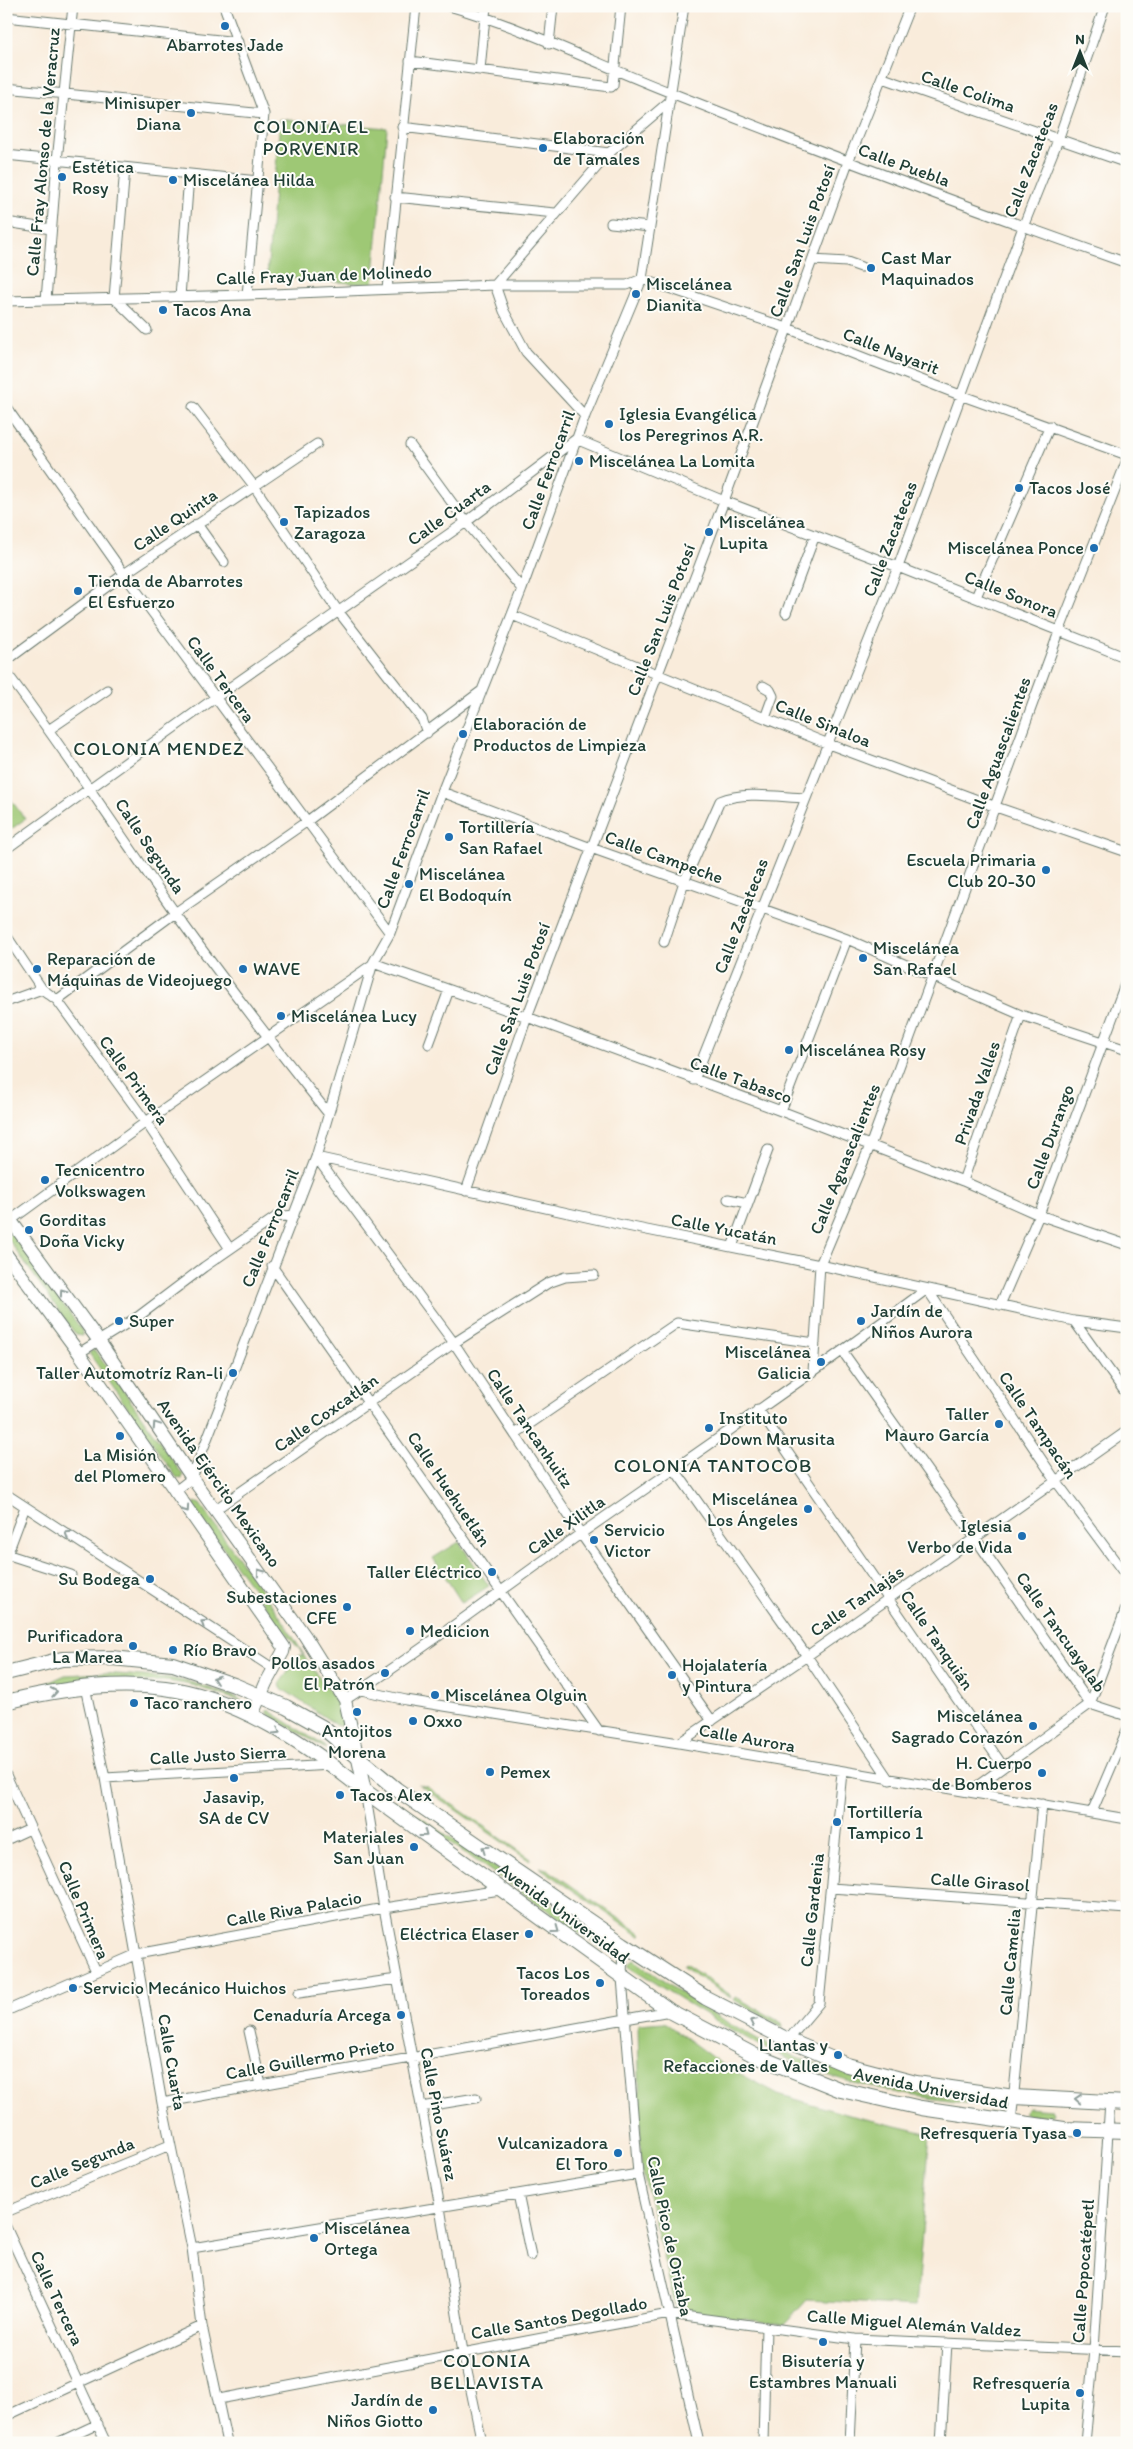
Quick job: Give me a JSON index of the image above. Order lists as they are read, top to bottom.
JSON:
{
  "streets": {
    "main road": ["Avenida Ejército Mexicano", "Avenida Universidad"],
    "street": [
      "Calle Colima",
      "Calle Fray Alonso de la Veracruz",
      "Calle Zacatecas",
      "Calle Puebla",
      "Calle San Luis Potosí",
      "Calle Fray Juan de Molinedo",
      "Calle Nayarit",
      "Calle Ferrocarril",
      "Calle Cuarta",
      "Calle Quinta",
      "Calle Sonora",
      "Calle Tercera",
      "Calle Sinaloa",
      "Calle Aguascalientes",
      "Calle Segunda",
      "Calle Campeche",
      "Calle Primera",
      "Calle Tabasco",
      "Privada Valles",
      "Calle Durango",
      "Calle Yucatán",
      "Calle Coxcatlán",
      "Calle Tampacán",
      "Calle Tancanhuitz",
      "Calle Huehuetlán",
      "Calle Xilitla",
      "Calle Tanlajás",
      "Calle Tancuayalab",
      "Calle Tanquián",
      "Calle Aurora",
      "Calle Justo Sierra",
      "Calle Girasol",
      "Calle Riva Palacio",
      "Calle Gardenia",
      "Calle Camelia",
      "Calle Guillermo Prieto",
      "Calle Pino Suárez",
      "Calle Pico de Orizaba",
      "Calle Popocatépetl",
      "Calle Santos Degollado",
      "Calle Miguel Alemán Valdez"
    ]
  },
  "crossings": [
    ["Calle Colima", "Calle Zacatecas"],
    ["Calle Colima", "Calle San Luis Potosí"],
    ["Calle Fray Alonso de la Veracruz", "Calle Fray Juan de Molinedo"],
    ["Calle Zacatecas", "Calle Puebla"],
    ["Calle Zacatecas", "Calle Nayarit"],
    ["Calle Zacatecas", "Calle Sonora"],
    ["Calle Zacatecas", "Calle Sinaloa"],
    ["Calle Zacatecas", "Calle Campeche"],
    ["Calle Zacatecas", "Calle Tabasco"],
    ["Calle Puebla", "Calle San Luis Potosí"],
    ["Calle Puebla", "Calle Ferrocarril"],
    ["Calle San Luis Potosí", "Calle Nayarit"],
    ["Calle San Luis Potosí", "Calle Sonora"],
    ["Calle San Luis Potosí", "Calle Sinaloa"],
    ["Calle San Luis Potosí", "Calle Campeche"],
    ["Calle San Luis Potosí", "Calle Tabasco"],
    ["Calle San Luis Potosí", "Calle Yucatán"],
    ["Calle Fray Juan de Molinedo", "Calle Nayarit"],
    ["Calle Fray Juan de Molinedo", "Calle Ferrocarril"],
    ["Calle Nayarit", "Calle Ferrocarril"],
    ["Calle Ferrocarril", "Calle Cuarta"],
    ["Calle Ferrocarril", "Calle Sonora"],
    ["Calle Ferrocarril", "Calle Tercera"],
    ["Calle Ferrocarril", "Calle Sinaloa"],
    ["Calle Ferrocarril", "Calle Segunda"],
    ["Calle Ferrocarril", "Calle Campeche"],
    ["Calle Ferrocarril", "Calle Tabasco"],
    ["Calle Ferrocarril", "Calle Yucatán"],
    ["Calle Ferrocarril", "Calle Tancanhuitz"],
    ["Calle Ferrocarril", "Avenida Ejército Mexicano"],
    ["Calle Ferrocarril", "Calle Huehuetlán"],
    ["Calle Cuarta", "Calle Sonora"],
    ["Calle Cuarta", "Calle Tercera"],
    ["Calle Cuarta", "Calle Segunda"],
    ["Calle Cuarta", "Calle Justo Sierra"],
    ["Calle Cuarta", "Calle Riva Palacio"],
    ["Calle Cuarta", "Avenida Universidad"],
    ["Calle Cuarta", "Calle Guillermo Prieto"],
    ["Calle Cuarta", "Calle Santos Degollado"],
    ["Calle Quinta", "Calle Tercera"],
    ["Calle Sonora", "Calle Aguascalientes"],
    ["Calle Sinaloa", "Calle Aguascalientes"],
    ["Calle Aguascalientes", "Calle Campeche"],
    ["Calle Aguascalientes", "Calle Tabasco"],
    ["Calle Aguascalientes", "Calle Yucatán"],
    ["Calle Aguascalientes", "Calle Xilitla"],
    ["Calle Campeche", "Privada Valles"],
    ["Calle Campeche", "Calle Durango"],
    ["Calle Primera", "Calle Riva Palacio"],
    ["Calle Tabasco", "Privada Valles"],
    ["Calle Tabasco", "Calle Durango"],
    ["Calle Durango", "Calle Yucatán"],
    ["Calle Yucatán", "Calle Tampacán"],
    ["Calle Yucatán", "Calle Tancanhuitz"],
    ["Calle Yucatán", "Calle Xilitla"],
    ["Calle Coxcatlán", "Calle Tancanhuitz"],
    ["Calle Coxcatlán", "Avenida Ejército Mexicano"],
    ["Calle Coxcatlán", "Calle Huehuetlán"],
    ["Calle Tampacán", "Calle Xilitla"],
    ["Calle Tampacán", "Calle Tanlajás"],
    ["Calle Tancanhuitz", "Calle Xilitla"],
    ["Calle Tancanhuitz", "Calle Tanlajás"],
    ["Avenida Ejército Mexicano", "Calle Xilitla"],
    ["Avenida Ejército Mexicano", "Avenida Universidad"],
    ["Avenida Ejército Mexicano", "Calle Pino Suárez"],
    ["Calle Huehuetlán", "Calle Xilitla"],
    ["Calle Huehuetlán", "Calle Aurora"],
    ["Calle Xilitla", "Calle Tancuayalab"],
    ["Calle Xilitla", "Calle Tanquián"],
    ["Calle Xilitla", "Calle Aurora"],
    ["Calle Tanlajás", "Calle Tancuayalab"],
    ["Calle Tanlajás", "Calle Tanquián"],
    ["Calle Tanlajás", "Calle Aurora"],
    ["Calle Aurora", "Calle Gardenia"],
    ["Calle Aurora", "Calle Camelia"],
    ["Calle Justo Sierra", "Avenida Universidad"],
    ["Calle Girasol", "Calle Gardenia"],
    ["Calle Girasol", "Calle Camelia"],
    ["Calle Riva Palacio", "Avenida Universidad"],
    ["Calle Riva Palacio", "Calle Pino Suárez"],
    ["Calle Gardenia", "Avenida Universidad"],
    ["Avenida Universidad", "Calle Camelia"],
    ["Avenida Universidad", "Calle Guillermo Prieto"],
    ["Avenida Universidad", "Calle Pino Suárez"],
    ["Avenida Universidad", "Calle Pico de Orizaba"],
    ["Avenida Universidad", "Calle Popocatépetl"],
    ["Calle Guillermo Prieto", "Calle Pino Suárez"],
    ["Calle Guillermo Prieto", "Calle Pico de Orizaba"],
    ["Calle Pino Suárez", "Calle Santos Degollado"],
    ["Calle Pico de Orizaba", "Calle Santos Degollado"],
    ["Calle Pico de Orizaba", "Calle Miguel Alemán Valdez"],
    ["Calle Popocatépetl", "Calle Miguel Alemán Valdez"],
    ["Calle Santos Degollado", "Calle Miguel Alemán Valdez"]
  ],
  "districts": [
    "COLONIA EL PORVENIR",
    "COLONIA MENDEZ",
    "COLONIA TANTOCOB",
    "COLONIA BELLAVISTA"
  ],
  "places": [
    "Abarrotes Jade",
    "Minisuper Diana",
    "Elaboración de Tamales",
    "Estética Rosy",
    "Miscelánea Hilda",
    "Cast Mar Maquinados",
    "Miscelánea Dianita",
    "Tacos Ana",
    "Iglesia Evangélica los Peregrinos A.R.",
    "Miscelánea La Lomita",
    "Tacos José",
    "Tapizados Zaragoza",
    "Miscelánea Lupita",
    "Miscelánea Ponce",
    "Tienda de Abarrotes El Esfuerzo",
    "Elaboración de Productos de Limpieza",
    "Tortillería San Rafael",
    "Escuela Primaria Club 20-30",
    "Miscelánea El Bodoquín",
    "Miscelánea San Rafael",
    "Reparación de Máquinas de Videojuego",
    "WAVE",
    "Miscelánea Lucy",
    "Miscelánea Rosy",
    "Tecnicentro Volkswagen",
    "Gorditas Doña Vicky",
    "Super",
    "Jardín de Niños Aurora",
    "Miscelánea Galicia",
    "Taller Automotríz Ran-li",
    "Taller Mauro García",
    "Instituto Down Marusita",
    "La Misión del Plomero",
    "Miscelánea Los Ángeles",
    "Iglesia Verbo de Vida",
    "Servicio Victor",
    "Taller Eléctrico",
    "Su Bodega",
    "Subestaciones CFE",
    "Medicion",
    "Purificadora La Marea",
    "Río Bravo",
    "Pollos asados El Patrón",
    "Hojalatería y Pintura",
    "Miscelánea Olguin",
    "Taco ranchero",
    "Antojitos Morena",
    "Oxxo",
    "Miscelánea Sagrado Corazón",
    "Pemex",
    "H. Cuerpo de Bomberos",
    "Jasavip, SA de CV",
    "Tacos Alex",
    "Tortillería Tampico 1",
    "Materiales San Juan",
    "Eléctrica Elaser",
    "Tacos Los Toreados",
    "Servicio Mecánico Huichos",
    "Cenaduría Arcega",
    "Llantas y Refacciones de Valles",
    "Refresquería Tyasa",
    "Vulcanizadora El Toro",
    "Miscelánea Ortega",
    "Bisutería y Estambres Manuali",
    "Refresquería Lupita",
    "Jardín de Niños Giotto"
  ],
  "north": "top"
}
